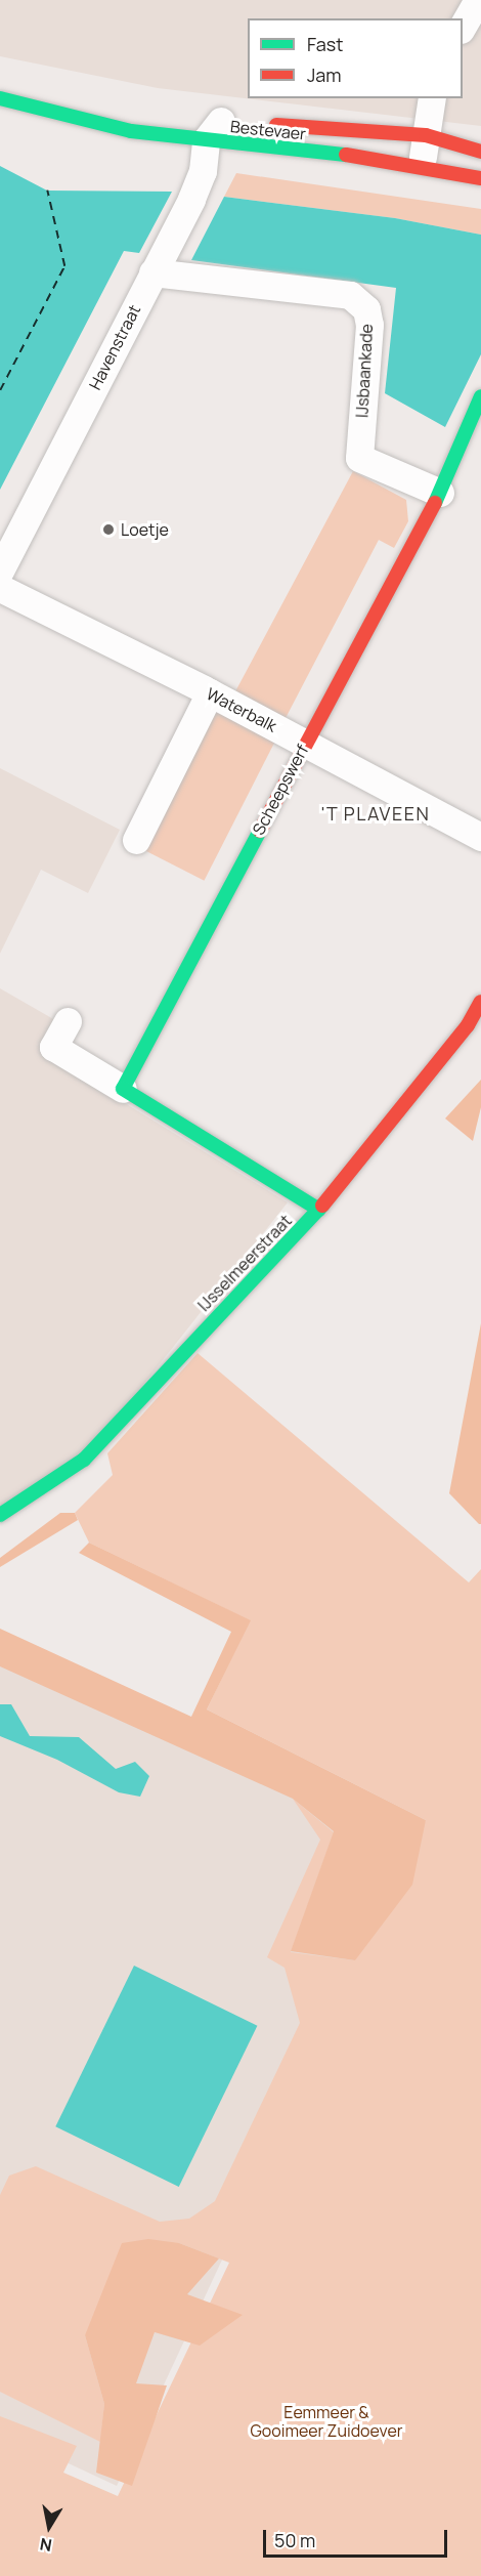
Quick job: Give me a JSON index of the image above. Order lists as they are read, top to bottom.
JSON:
{
  "streets": {
    "street": [
      "Bestevaer",
      "Havenstraat",
      "IJsbaankade",
      "Waterbalk",
      "Scheepswerf",
      "IJsselmeerstraat"
    ]
  },
  "crossings": [
    ["Bestevaer", "Havenstraat"],
    ["Havenstraat", "IJsbaankade"],
    ["IJsbaankade", "Scheepswerf"],
    ["Waterbalk", "Scheepswerf"]
  ],
  "districts": ["'T PLAVEEN"],
  "parks": ["Eemmeer & Gooimeer Zuidoever"],
  "places": ["Loetje"],
  "legend": ["Fast", "Jam"],
  "scale_bar": "50 m",
  "north": "bottom"
}
